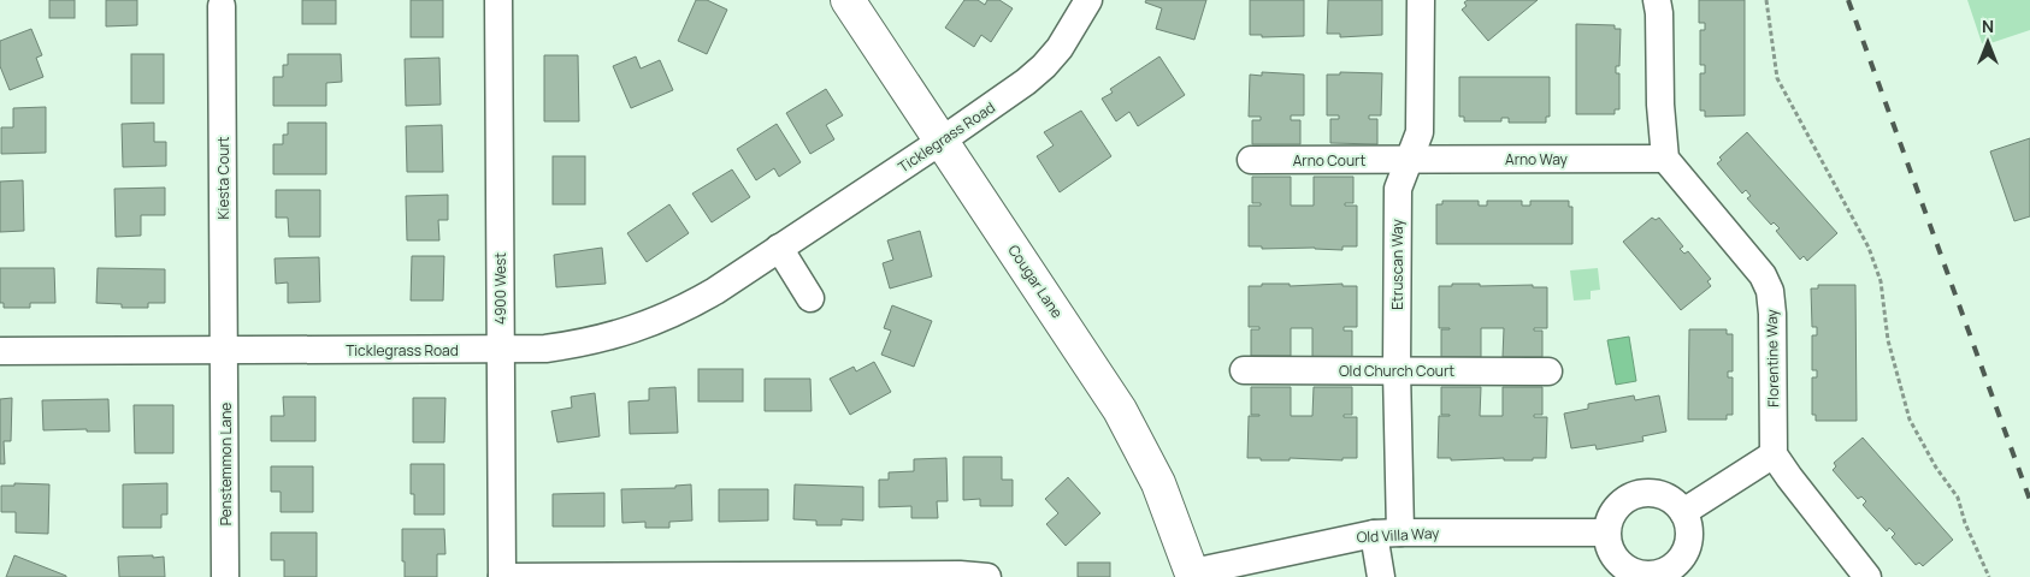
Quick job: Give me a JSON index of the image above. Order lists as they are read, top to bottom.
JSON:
{
  "streets": {
    "main road": ["Cougar Lane"],
    "street": [
      "Ticklegrass Road",
      "Arno Way",
      "Arno Court",
      "Kiesta Court",
      "Etruscan Way",
      "4900 West",
      "Florentine Way",
      "Old Church Court",
      "Penstemmon Lane",
      "Old Villa Way"
    ]
  },
  "crossings": [
    ["Ticklegrass Road", "Kiesta Court"],
    ["Ticklegrass Road", "Cougar Lane"],
    ["Ticklegrass Road", "4900 West"],
    ["Ticklegrass Road", "Penstemmon Lane"],
    ["Arno Way", "Arno Court"],
    ["Arno Way", "Etruscan Way"],
    ["Arno Way", "Florentine Way"],
    ["Arno Court", "Etruscan Way"],
    ["Kiesta Court", "Penstemmon Lane"],
    ["Etruscan Way", "Old Church Court"],
    ["Etruscan Way", "Old Villa Way"],
    ["Cougar Lane", "Old Villa Way"]
  ],
  "north": "top"
}
